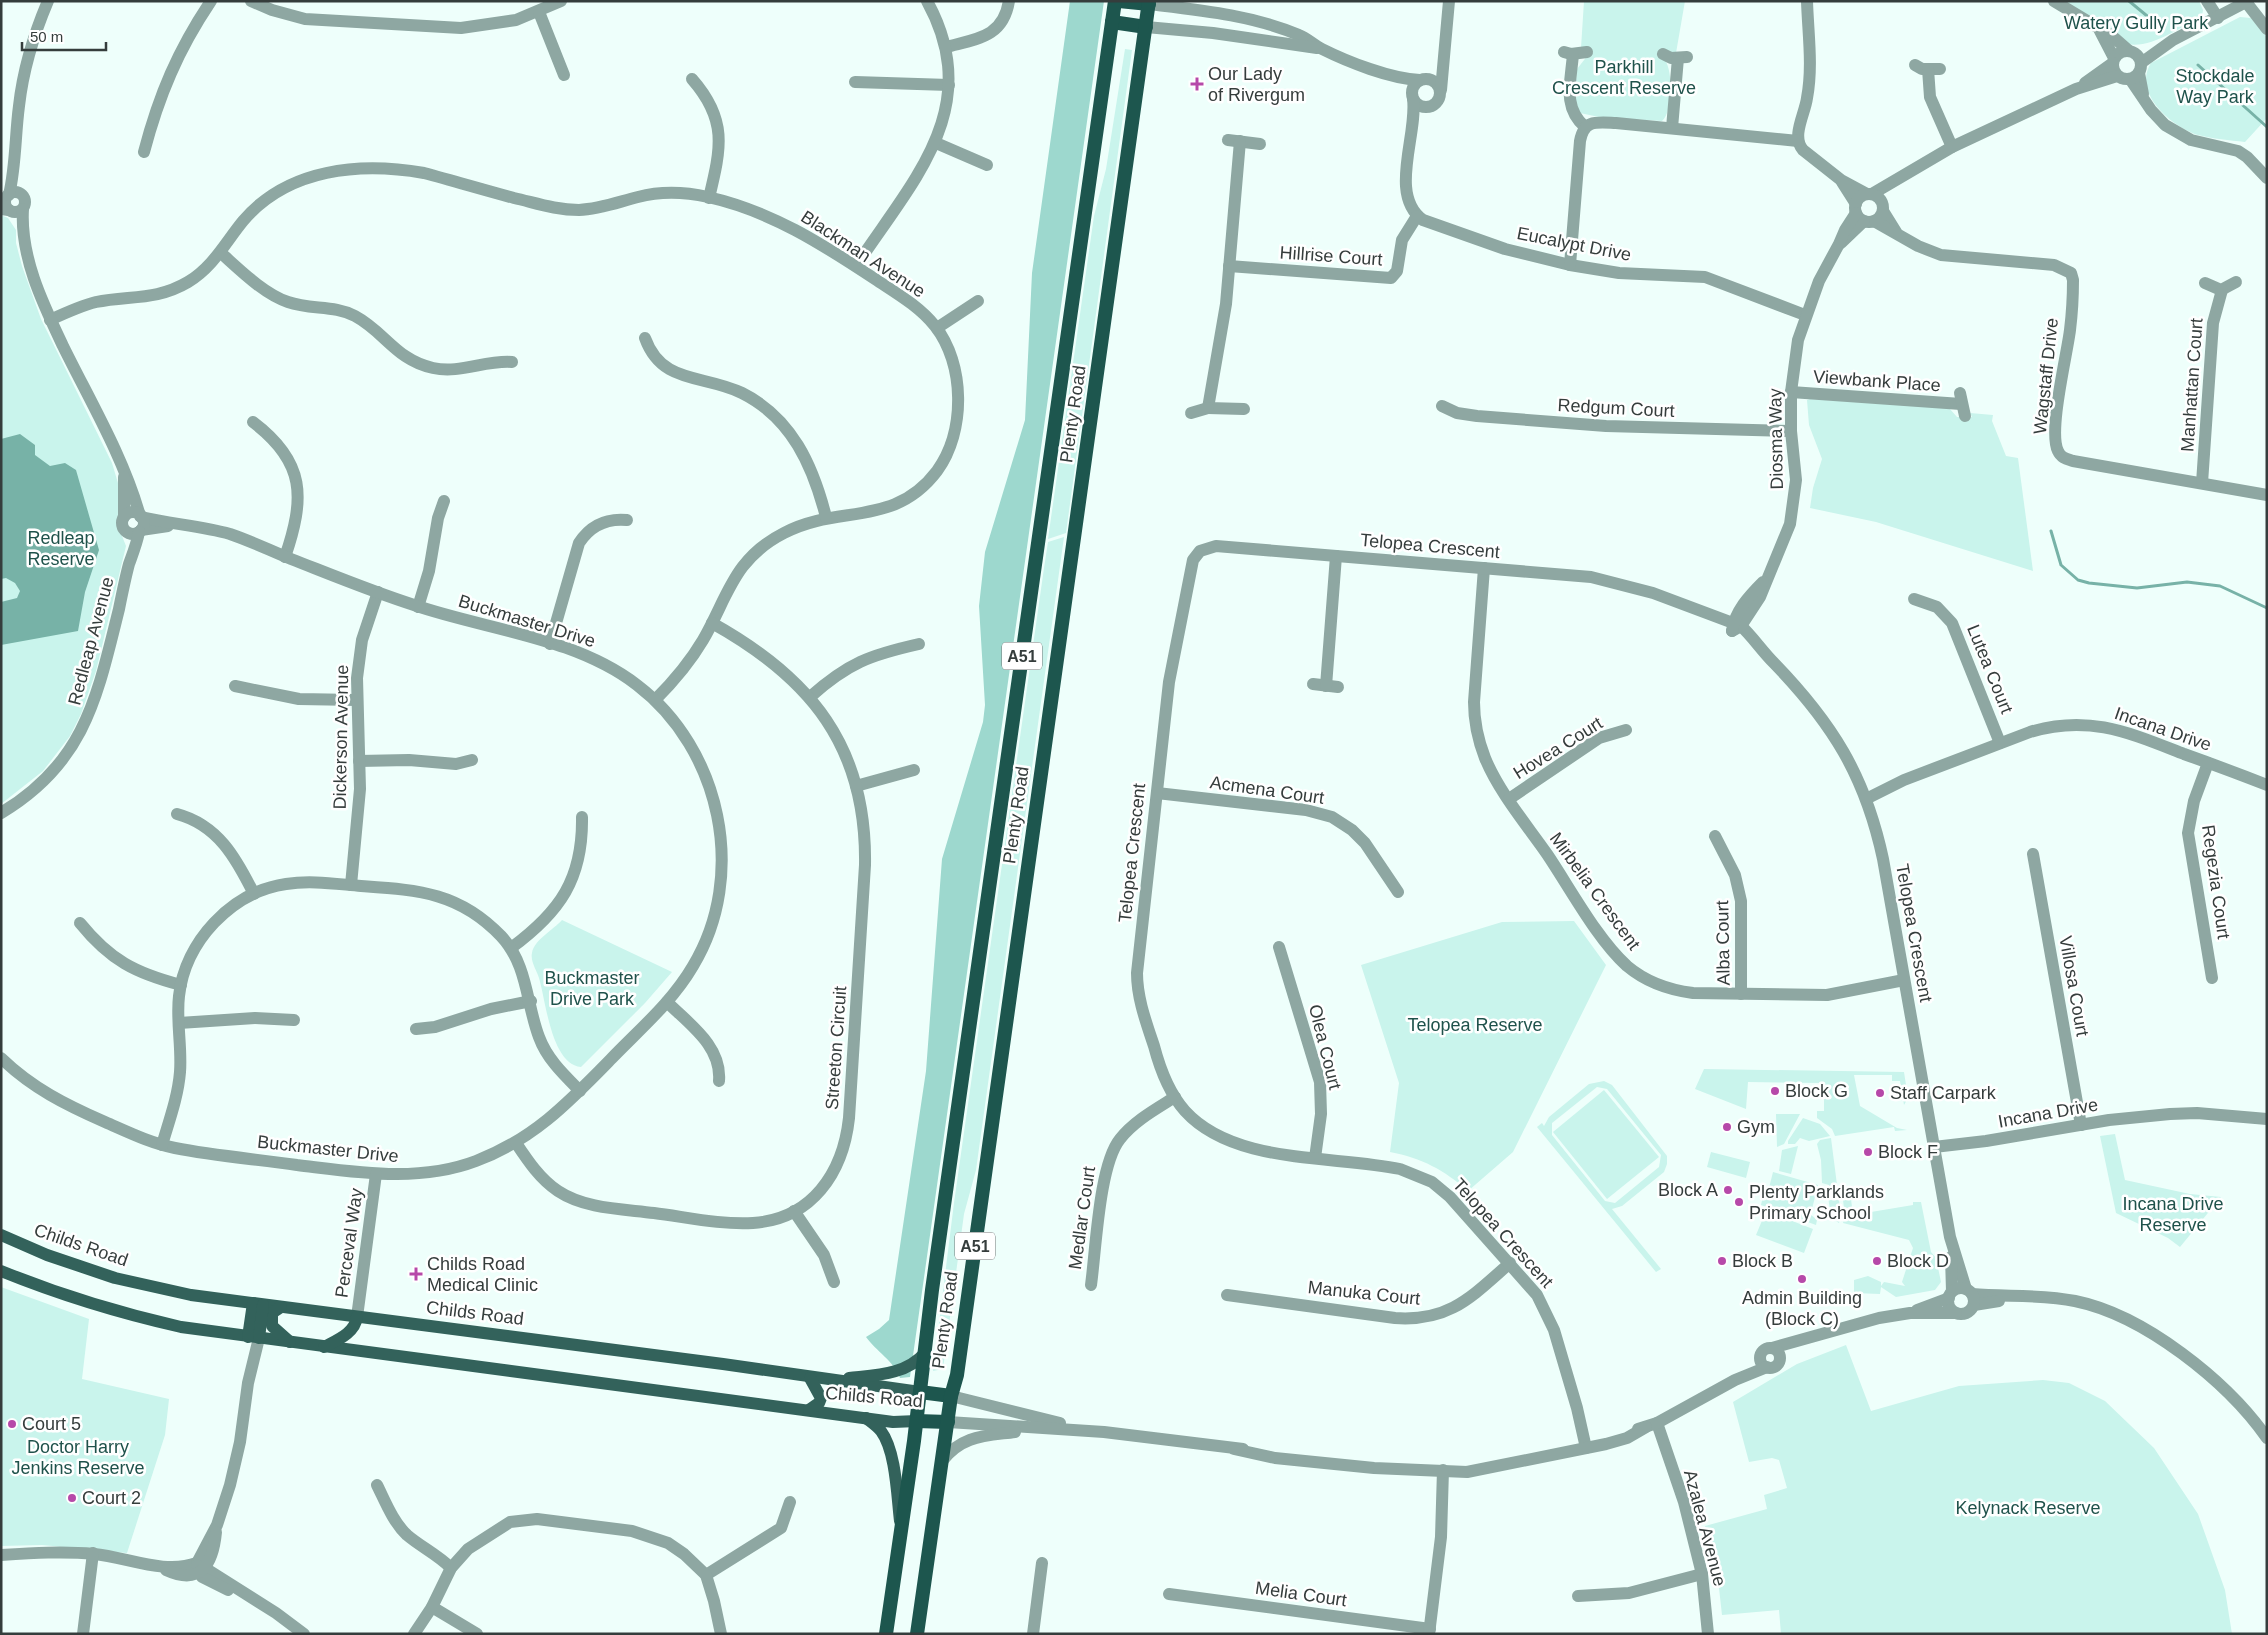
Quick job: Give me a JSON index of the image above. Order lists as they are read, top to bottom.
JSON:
{
  "streets": {
    "highway": ["Plenty Road", "A51", "Childs Road"],
    "street": [
      "Eucalypt Drive",
      "Blackman Avenue",
      "Hillrise Court",
      "Wagstaff Drive",
      "Viewbank Place",
      "Manhattan Court",
      "Redgum Court",
      "Diosma Way",
      "Telopea Crescent",
      "Buckmaster Drive",
      "Redleap Avenue",
      "Lutea Court",
      "Incana Drive",
      "Dickerson Avenue",
      "Hovea Court",
      "Acmena Court",
      "Regezia Court",
      "Mirbelia Crescent",
      "Alba Court",
      "Villosa Court",
      "Olea Court",
      "Streeton Circuit",
      "Medlar Court",
      "Perceval Way",
      "Manuka Court",
      "Azalea Avenue",
      "Melia Court"
    ]
  },
  "crossings": [
    ["Eucalypt Drive", "Hillrise Court"],
    ["Eucalypt Drive", "Diosma Way"],
    ["Blackman Avenue", "Buckmaster Drive"],
    ["Blackman Avenue", "Streeton Circuit"],
    ["Wagstaff Drive", "Manhattan Court"],
    ["Wagstaff Drive", "Diosma Way"],
    ["Viewbank Place", "Diosma Way"],
    ["Redgum Court", "Diosma Way"],
    ["Plenty Road", "Childs Road"],
    ["Diosma Way", "Telopea Crescent"],
    ["Telopea Crescent", "Incana Drive"],
    ["Telopea Crescent", "Acmena Court"],
    ["Telopea Crescent", "Mirbelia Crescent"],
    ["Telopea Crescent", "Olea Court"],
    ["Telopea Crescent", "Medlar Court"],
    ["Telopea Crescent", "Manuka Court"],
    ["Buckmaster Drive", "Redleap Avenue"],
    ["Buckmaster Drive", "Dickerson Avenue"],
    ["Buckmaster Drive", "Streeton Circuit"],
    ["Buckmaster Drive", "Perceval Way"],
    ["Lutea Court", "Incana Drive"],
    ["Incana Drive", "Regezia Court"],
    ["Incana Drive", "Villosa Court"],
    ["Hovea Court", "Mirbelia Crescent"],
    ["Mirbelia Crescent", "Alba Court"],
    ["Perceval Way", "Childs Road"]
  ],
  "parks": [
    "Watery Gully Park",
    "Parkhill Crescent Reserve",
    "Stockdale Way Park",
    "Redleap Reserve",
    "Buckmaster Drive Park",
    "Telopea Reserve",
    "Incana Drive Reserve",
    "Doctor Harry Jenkins Reserve",
    "Kelynack Reserve"
  ],
  "places": {
    "health": ["Our Lady of Rivergum", "Childs Road Medical Clinic"],
    "other": [
      "Block G",
      "Staff Carpark",
      "Gym",
      "Block F",
      "Block A",
      "Plenty Parklands Primary School",
      "Block B",
      "Block D",
      "Admin Building (Block C)",
      "Court 5",
      "Court 2"
    ]
  },
  "scale_bar": "50 m"
}
